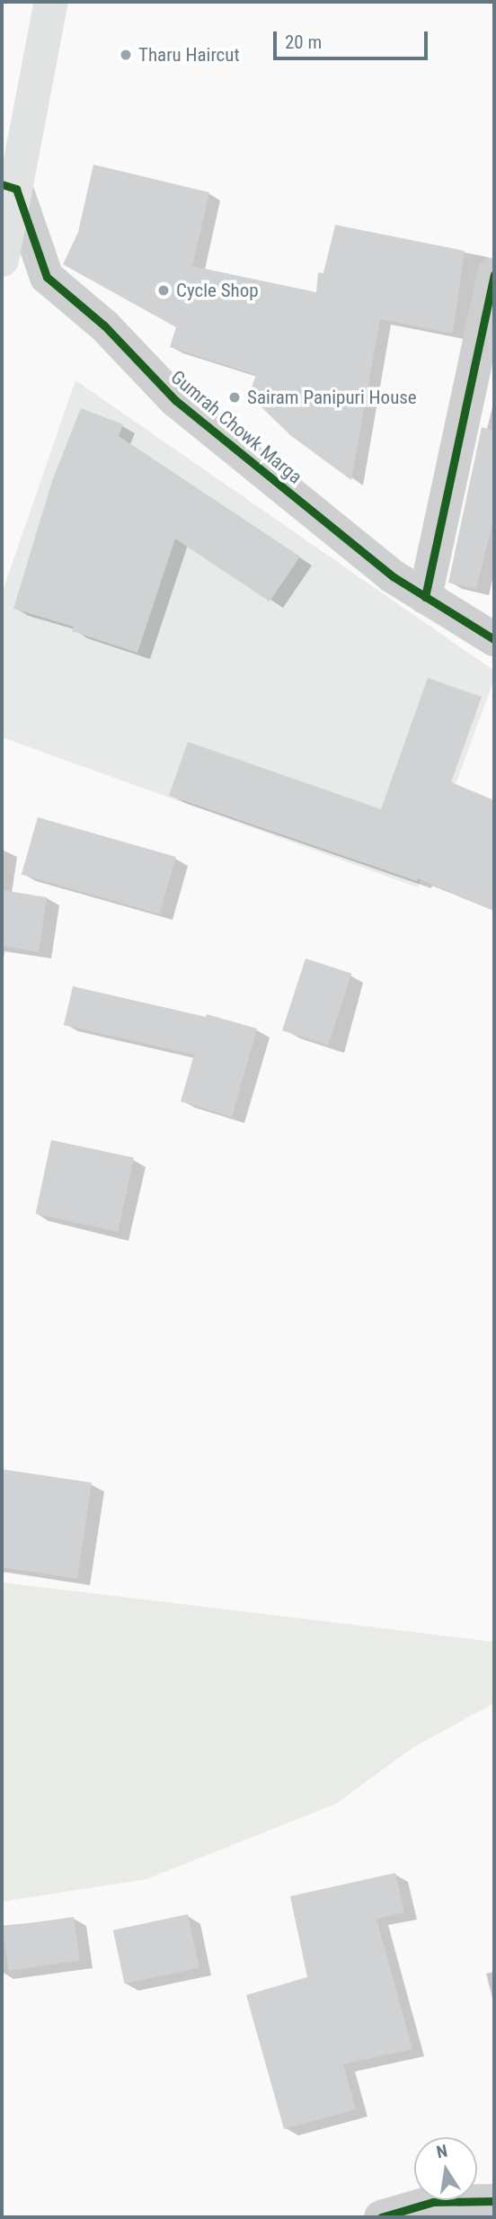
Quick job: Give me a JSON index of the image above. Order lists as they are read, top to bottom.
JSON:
{
  "streets": {
    "street": ["Gumrah Chowk Marga"]
  },
  "places": ["Tharu Haircut", "Cycle Shop", "Sairam Panipuri House"],
  "scale_bar": "20 m",
  "north": "top"
}
